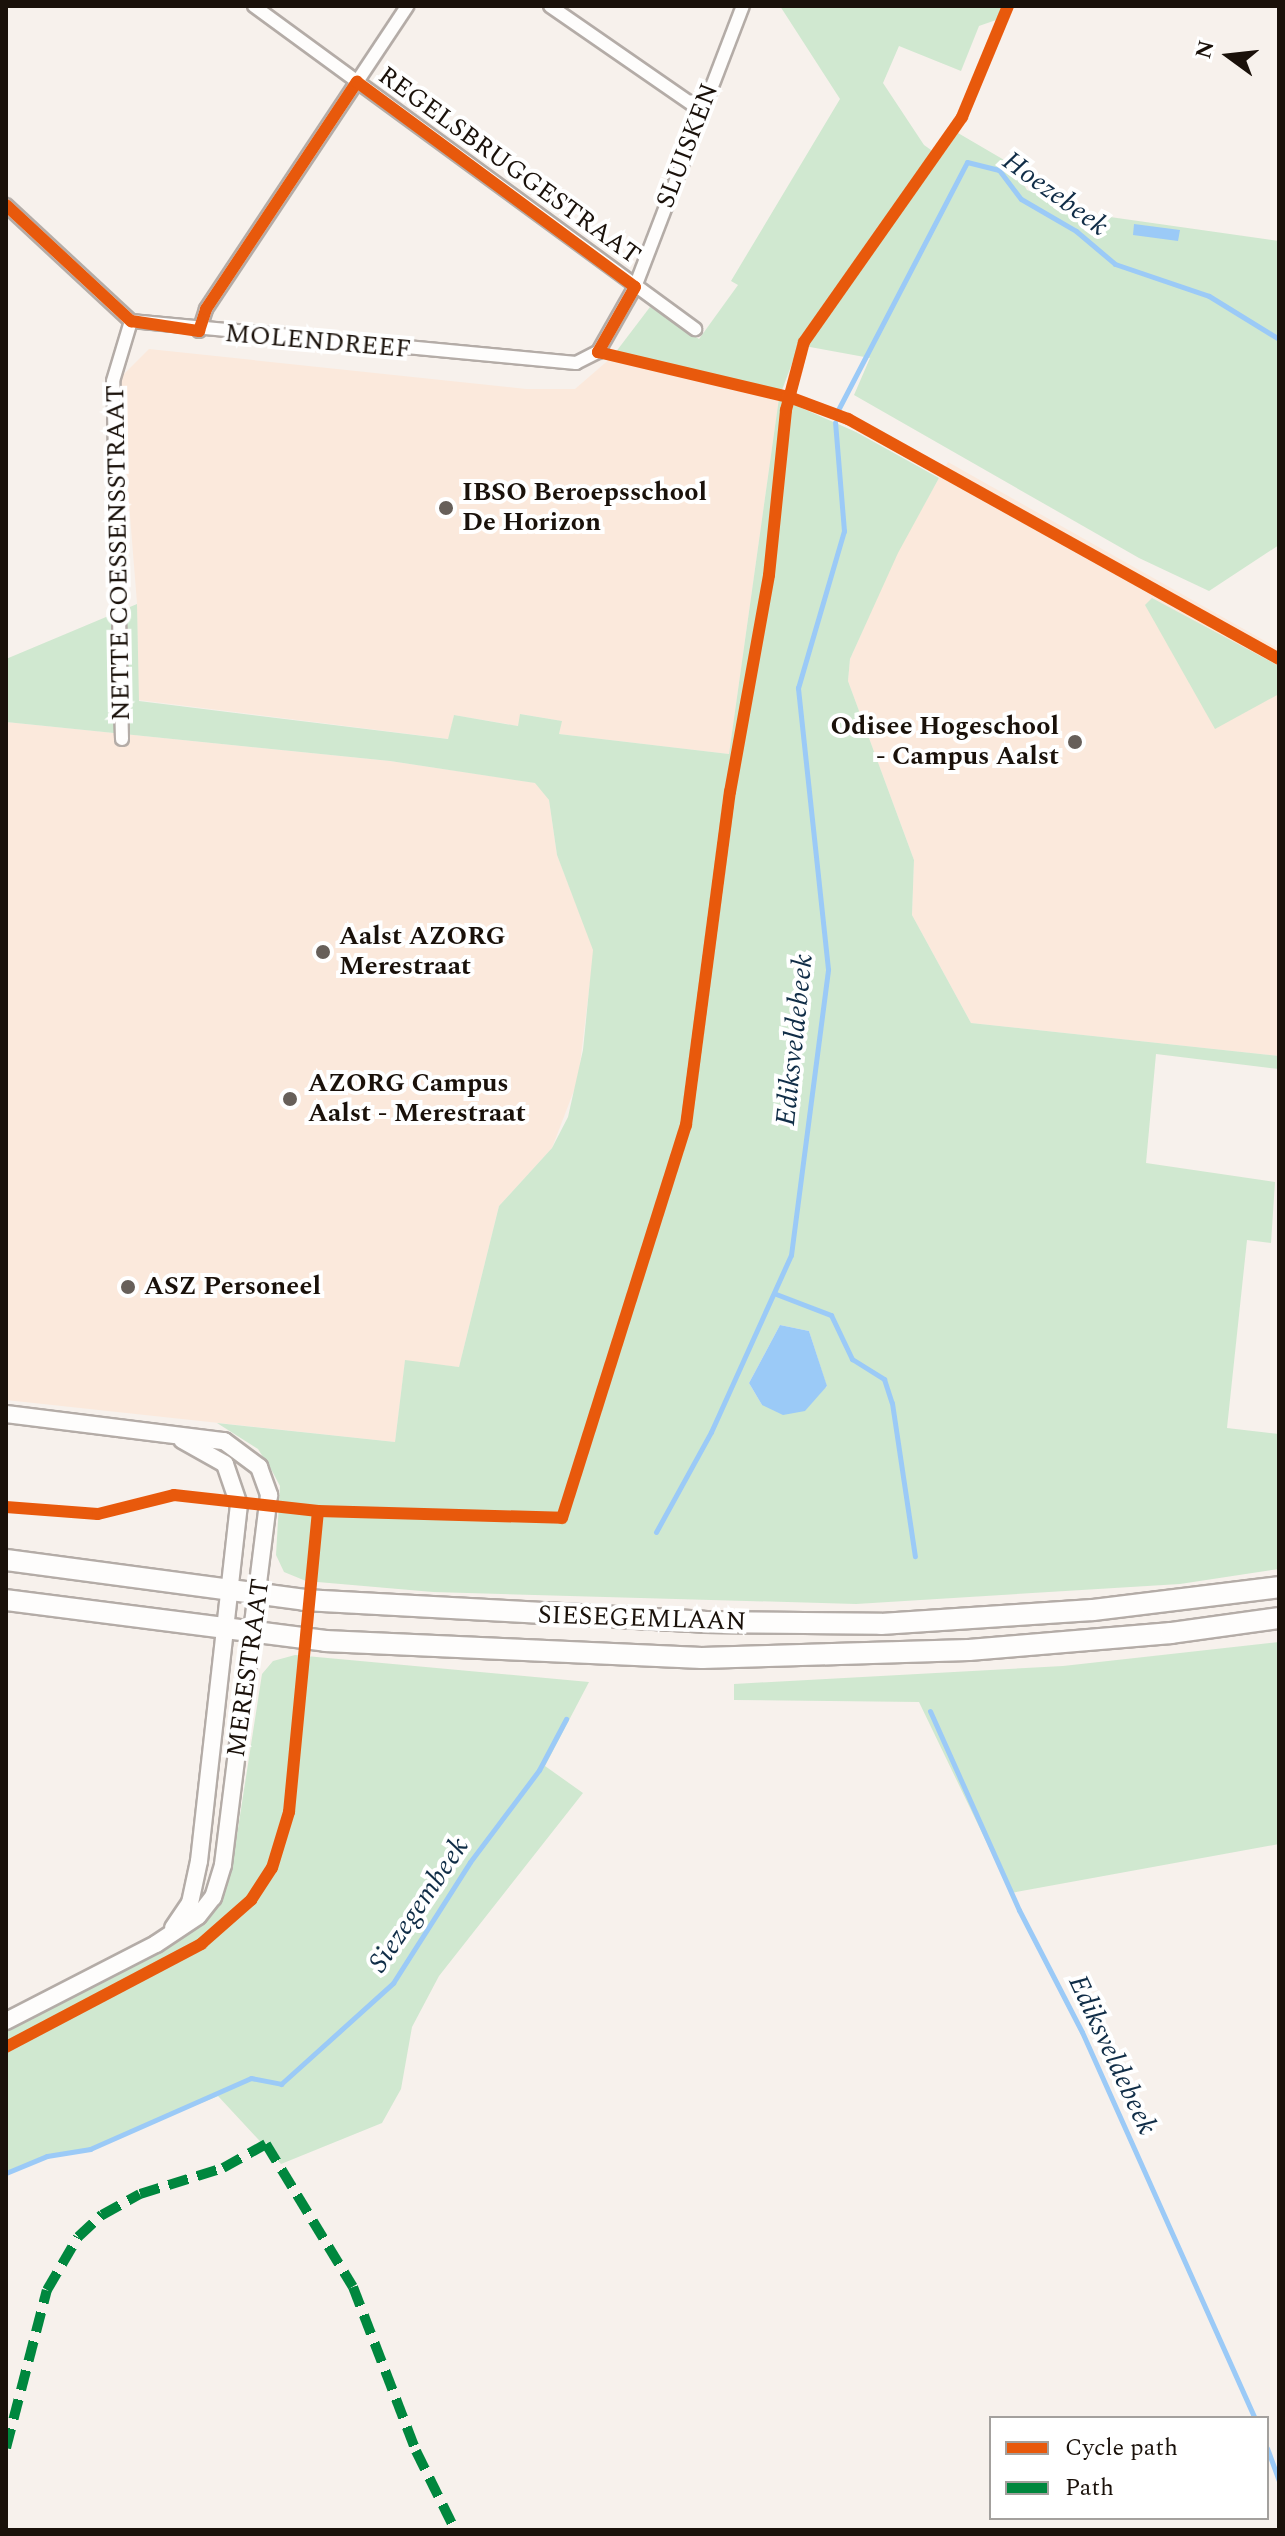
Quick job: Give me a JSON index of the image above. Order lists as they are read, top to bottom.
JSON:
{
  "streets": {
    "highway": ["SIESEGEMLAAN"],
    "street": [
      "SLUISKEN",
      "REGELSBRUGGESTRAAT",
      "MOLENDREEF",
      "NETTE COESSENSSTRAAT",
      "MERESTRAAT"
    ]
  },
  "crossings": [
    ["SLUISKEN", "REGELSBRUGGESTRAAT"],
    ["SLUISKEN", "MOLENDREEF"],
    ["REGELSBRUGGESTRAAT", "MOLENDREEF"],
    ["MOLENDREEF", "NETTE COESSENSSTRAAT"],
    ["SIESEGEMLAAN", "MERESTRAAT"]
  ],
  "water": ["Hoezebeek", "Ediksveldebeek", "Siezegembeek"],
  "places": [
    "IBSO Beroepsschool De Horizon",
    "Odisee Hogeschool - Campus Aalst",
    "Aalst AZORG Merestraat",
    "AZORG Campus Aalst - Merestraat",
    "ASZ Personeel"
  ],
  "legend": ["Cycle path", "Path"],
  "north": "left"
}
